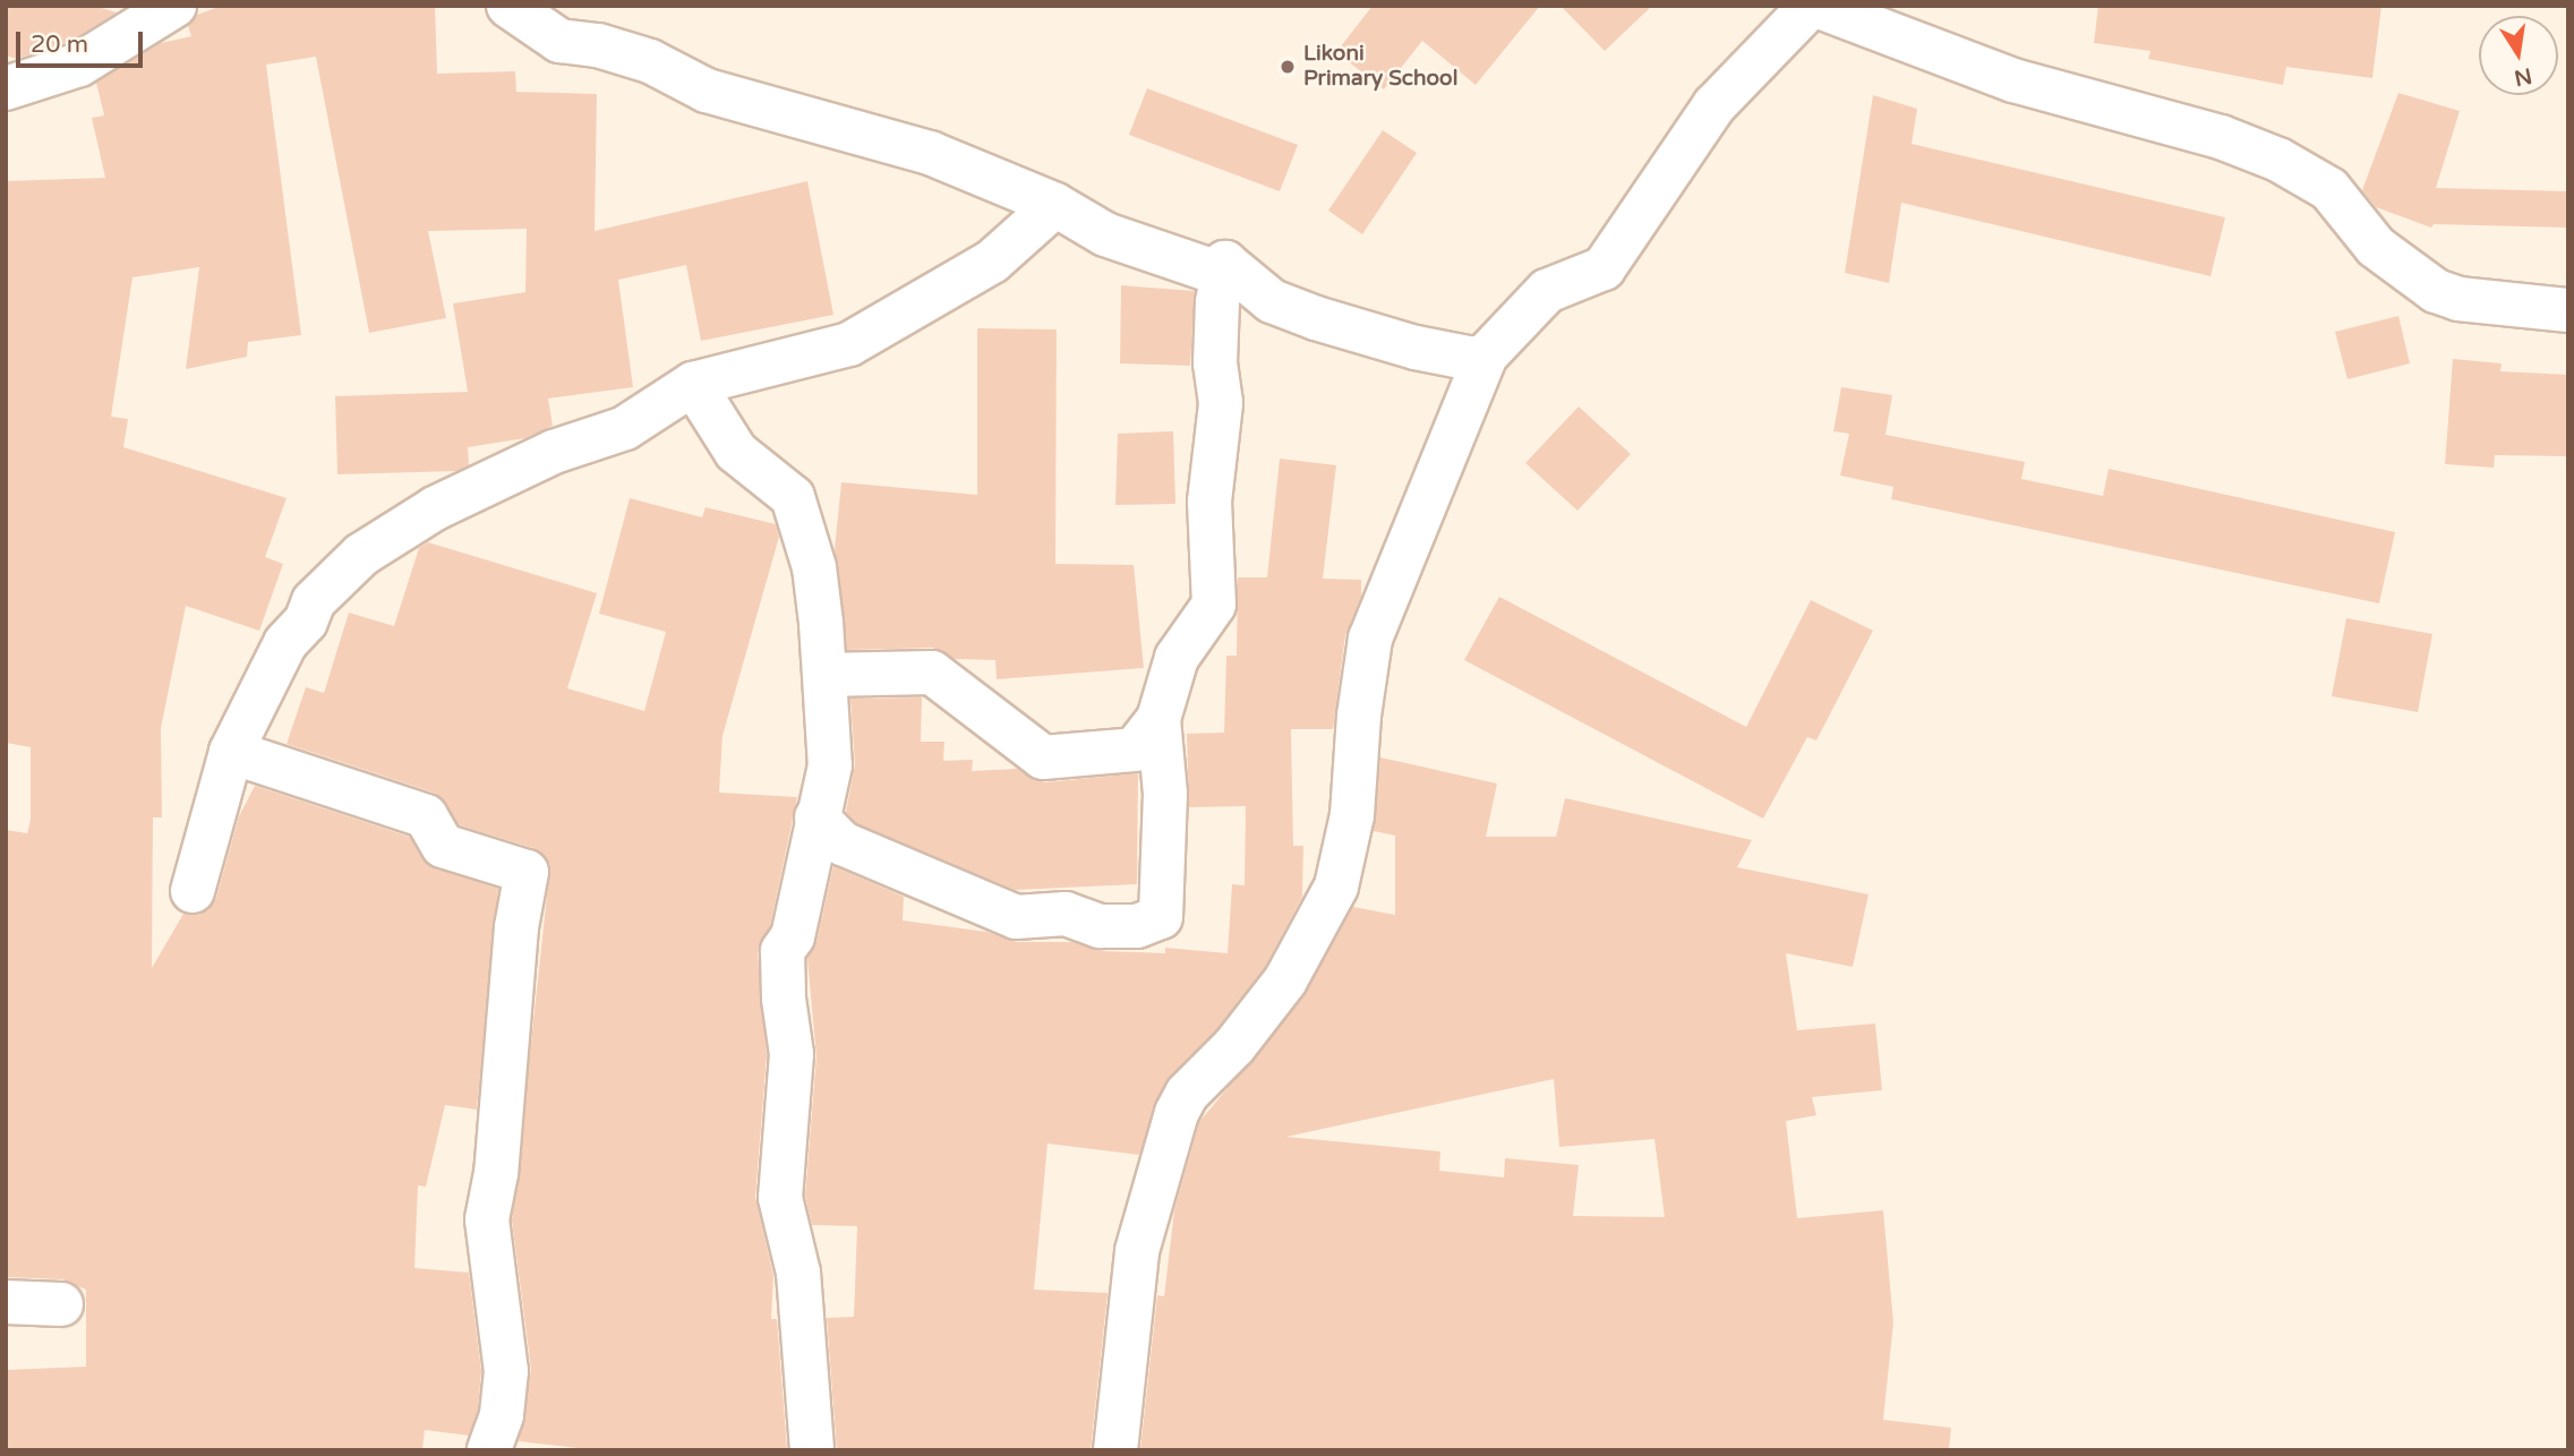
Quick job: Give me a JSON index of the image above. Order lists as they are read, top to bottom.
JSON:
{
  "places": ["Likoni Primary School"],
  "scale_bar": "20 m",
  "north": "bottom"
}
